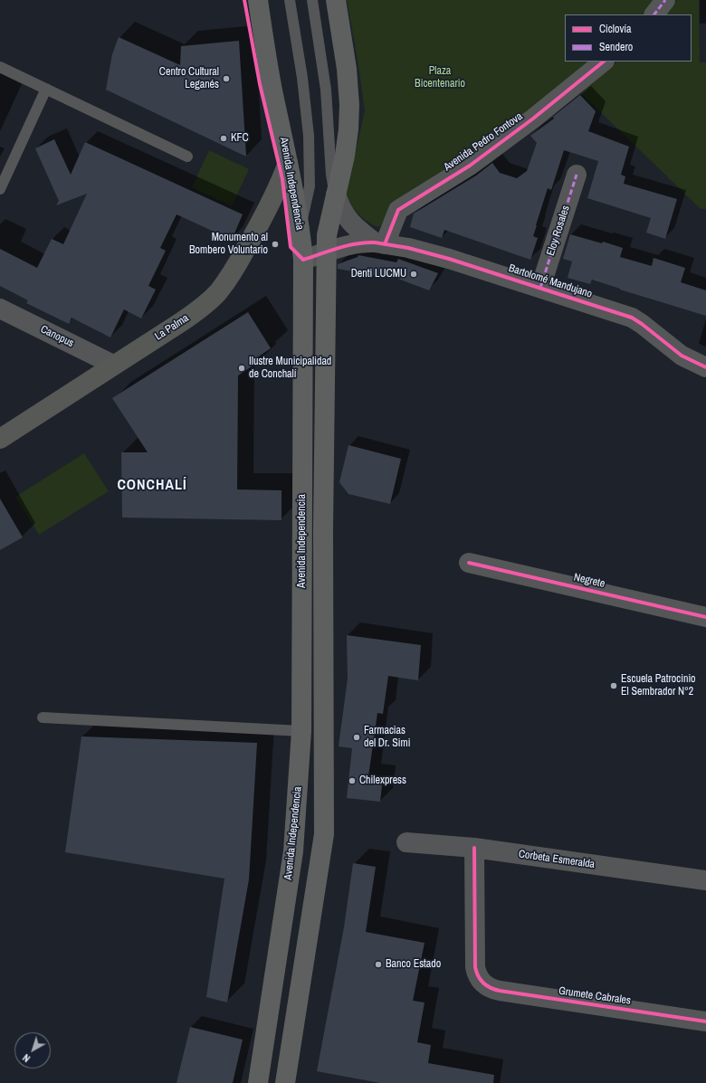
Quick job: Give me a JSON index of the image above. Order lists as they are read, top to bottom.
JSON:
{
  "streets": {
    "main road": ["Avenida Independencia", "La Palma"],
    "street": [
      "Avenida Pedro Fontova",
      "Eloy Rosales",
      "Bartolomé Mandujano",
      "Canopus",
      "Negrete",
      "Corbeta Esmeralda",
      "Grumete Cabrales"
    ]
  },
  "crossings": [
    ["Avenida Pedro Fontova", "Bartolomé Mandujano"],
    ["Avenida Independencia", "La Palma"],
    ["Eloy Rosales", "Bartolomé Mandujano"],
    ["La Palma", "Canopus"],
    ["Corbeta Esmeralda", "Grumete Cabrales"]
  ],
  "districts": ["CONCHALÍ"],
  "parks": ["Plaza Bicentenario"],
  "places": [
    "Centro Cultural Leganés",
    "KFC",
    "Monumento al Bombero Voluntario",
    "Denti LUCMU",
    "Ilustre Municipalidad de Conchalí",
    "Escuela Patrocinio El Sembrador N°2",
    "Farmacias del Dr. Simi",
    "Chilexpress",
    "Banco Estado"
  ],
  "legend": ["Ciclovía", "Sendero"],
  "north": "bottom left"
}
